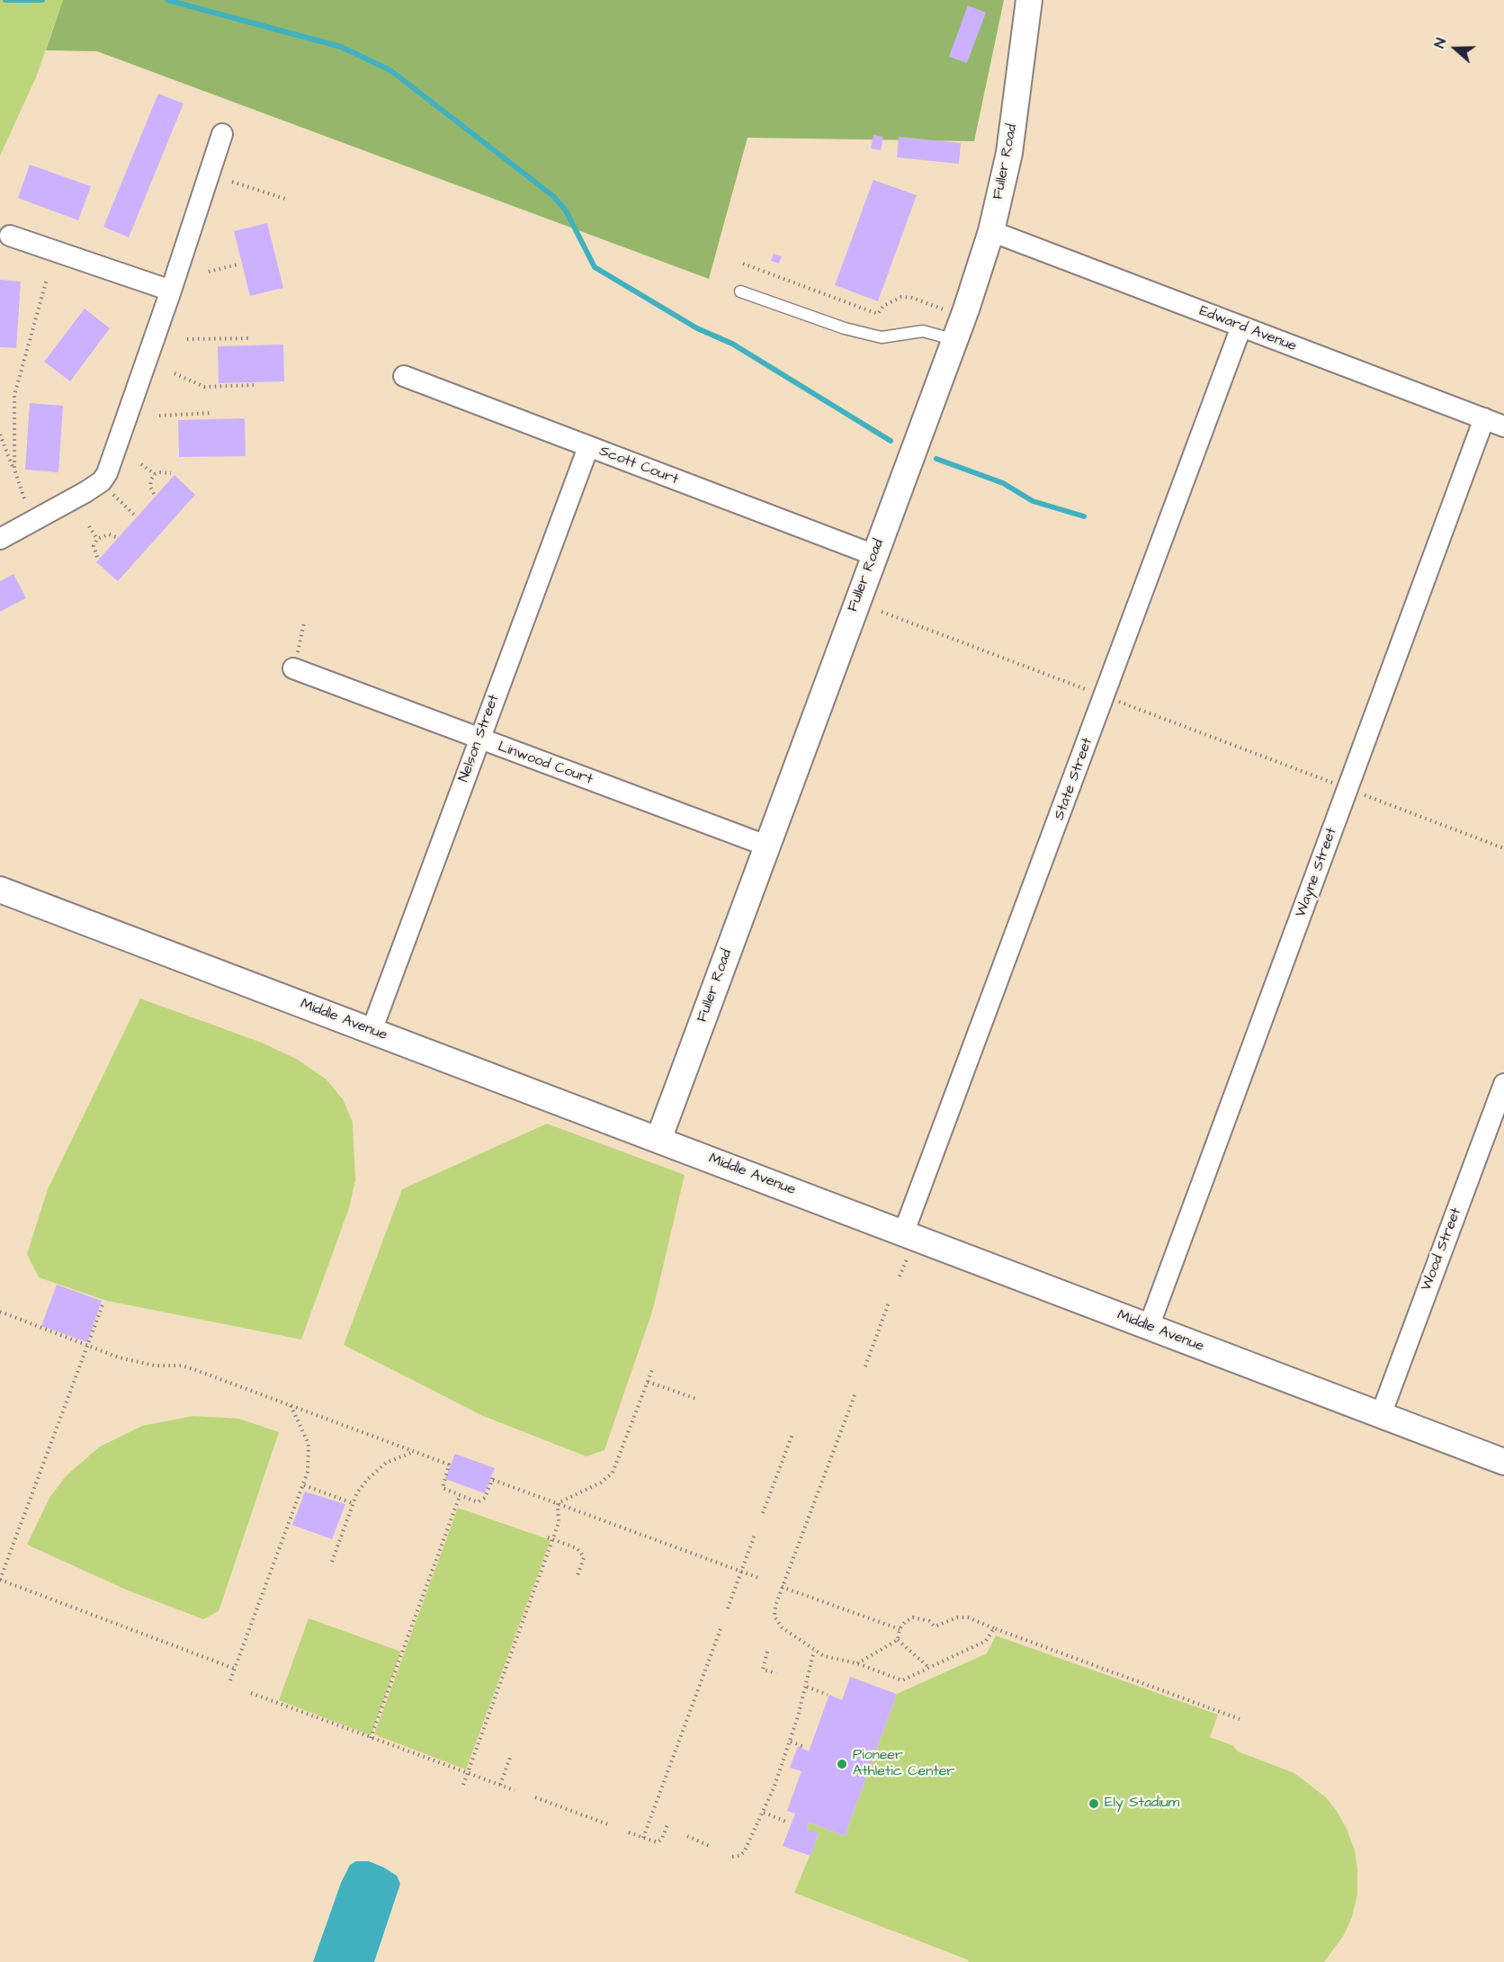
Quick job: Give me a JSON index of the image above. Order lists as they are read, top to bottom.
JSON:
{
  "streets": {
    "street": [
      "Fuller Road",
      "Edward Avenue",
      "Scott Court",
      "Nelson Street",
      "Linwood Court",
      "State Street",
      "Wayne Street",
      "Middle Avenue",
      "Wood Street"
    ]
  },
  "crossings": [
    ["Fuller Road", "Edward Avenue"],
    ["Fuller Road", "Scott Court"],
    ["Fuller Road", "Linwood Court"],
    ["Fuller Road", "Middle Avenue"],
    ["Edward Avenue", "State Street"],
    ["Edward Avenue", "Wayne Street"],
    ["Scott Court", "Nelson Street"],
    ["Nelson Street", "Linwood Court"],
    ["Nelson Street", "Middle Avenue"],
    ["State Street", "Middle Avenue"],
    ["Wayne Street", "Middle Avenue"],
    ["Middle Avenue", "Wood Street"]
  ],
  "places": ["Pioneer Athletic Center", "Ely Stadium"],
  "north": "left"
}
